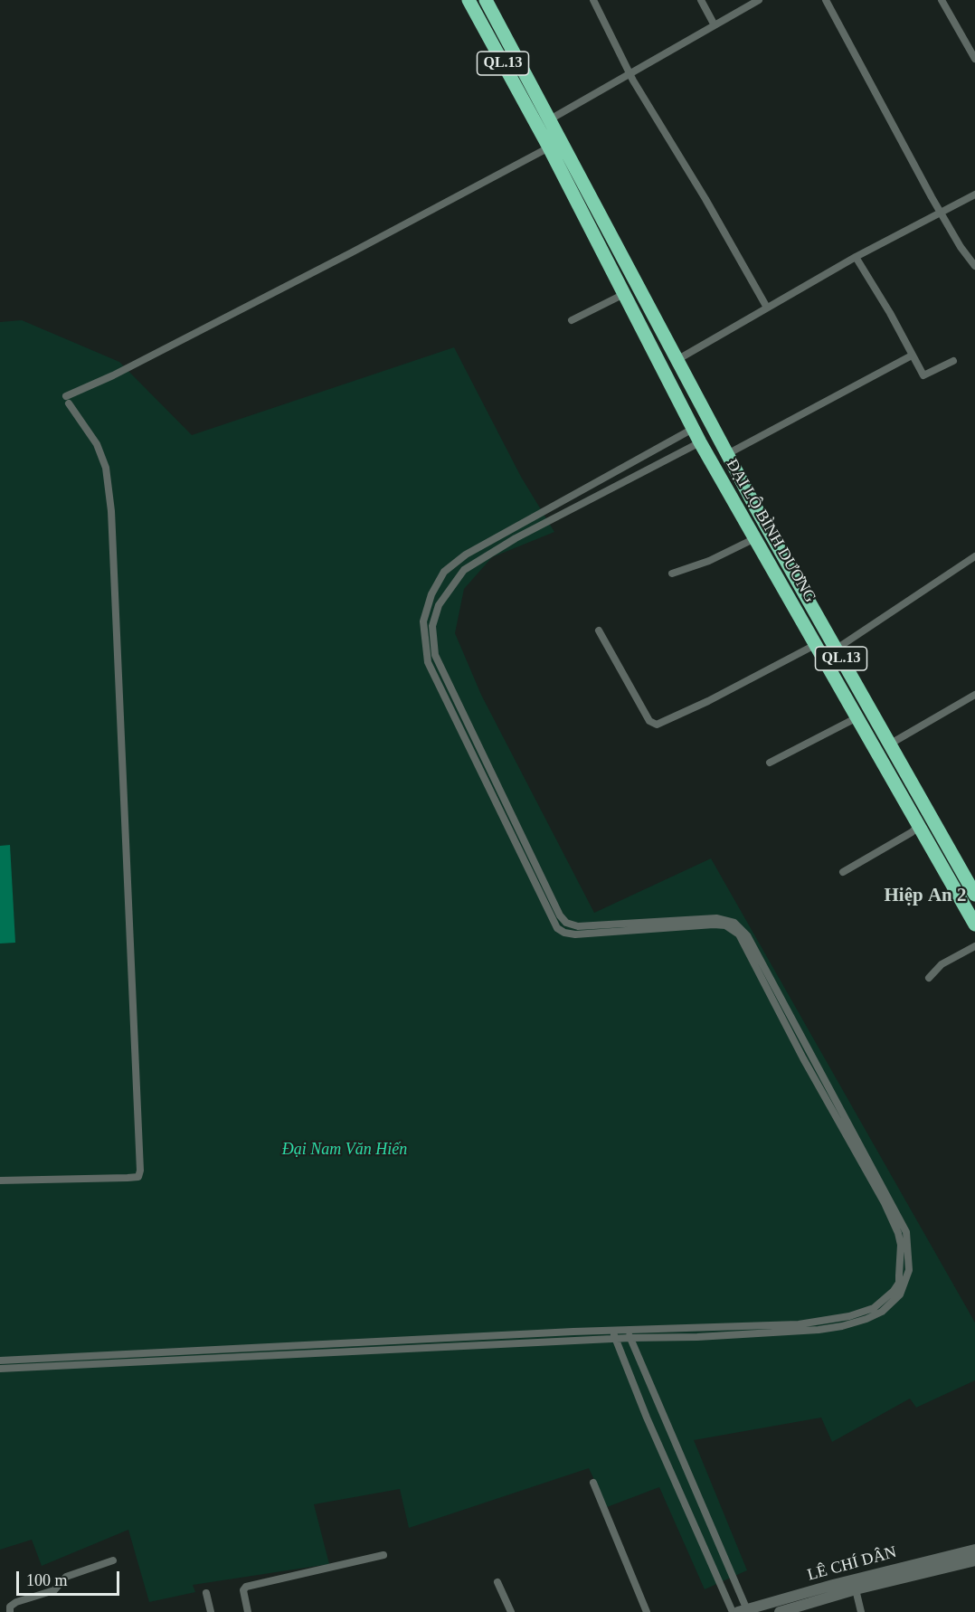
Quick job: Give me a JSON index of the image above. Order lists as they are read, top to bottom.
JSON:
{
  "streets": {
    "highway": ["QL.13", "ĐẠI LỘ BÌNH DƯƠNG"],
    "main road": ["LÊ CHÍ DÂN"]
  },
  "crossings": [
    ["QL.13", "ĐẠI LỘ BÌNH DƯƠNG"]
  ],
  "districts": ["Hiệp An 2"],
  "parks": ["Đại Nam Văn Hiến"],
  "scale_bar": "100 m"
}
